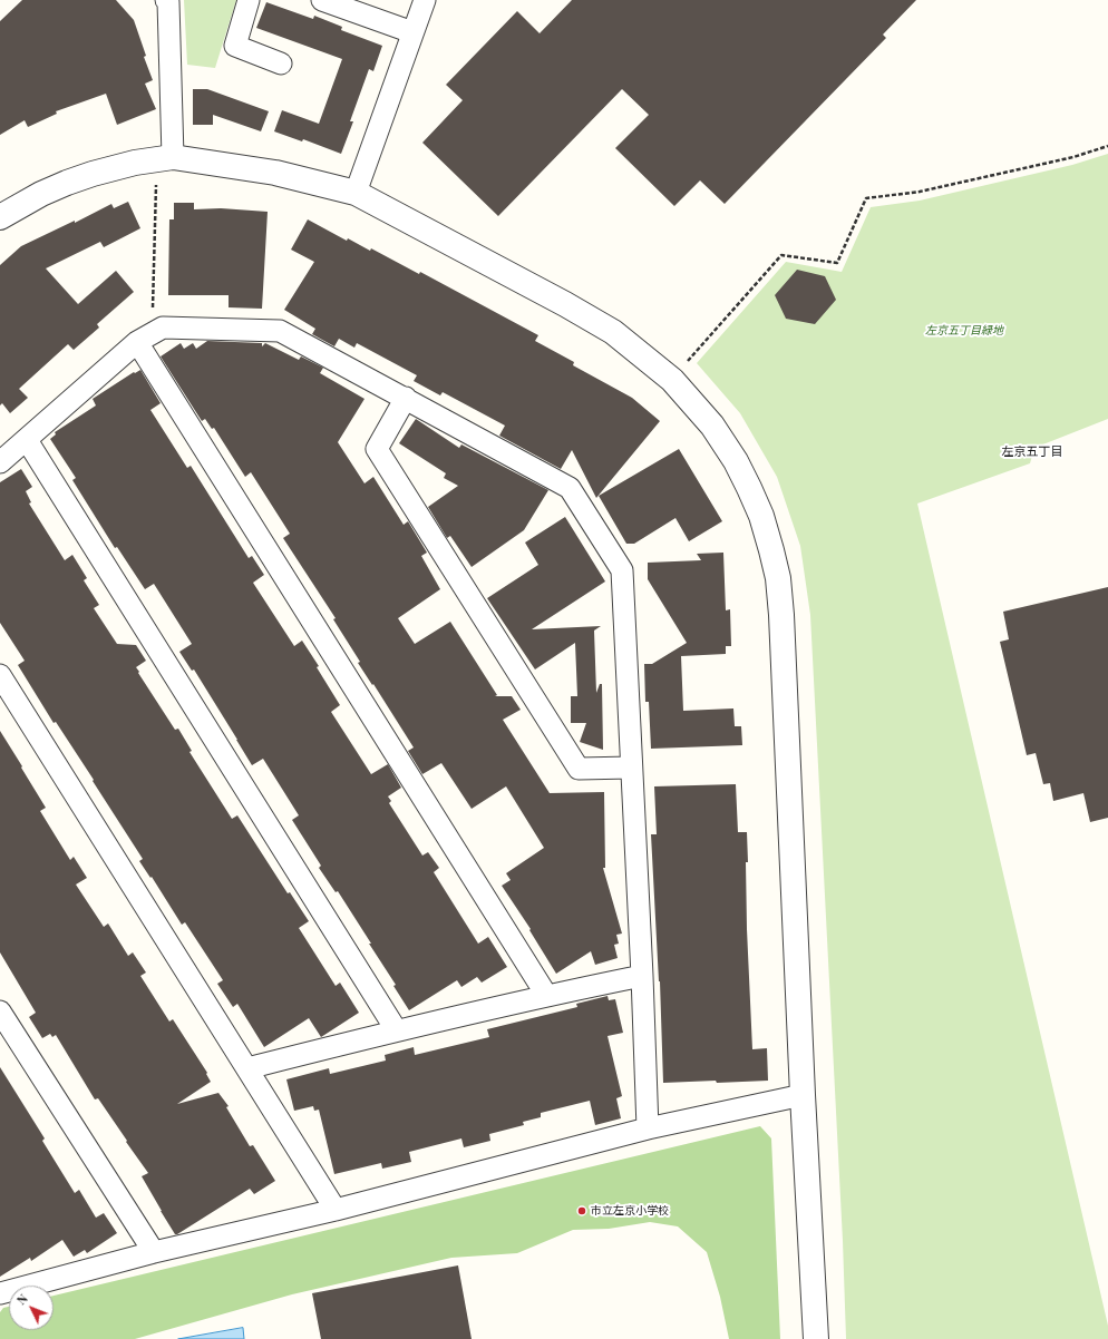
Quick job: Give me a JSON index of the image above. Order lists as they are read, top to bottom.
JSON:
{
  "districts": ["左京五丁目"],
  "parks": ["左京五丁目緑地"],
  "places": ["市立左京小学校"],
  "north": "top left"
}
